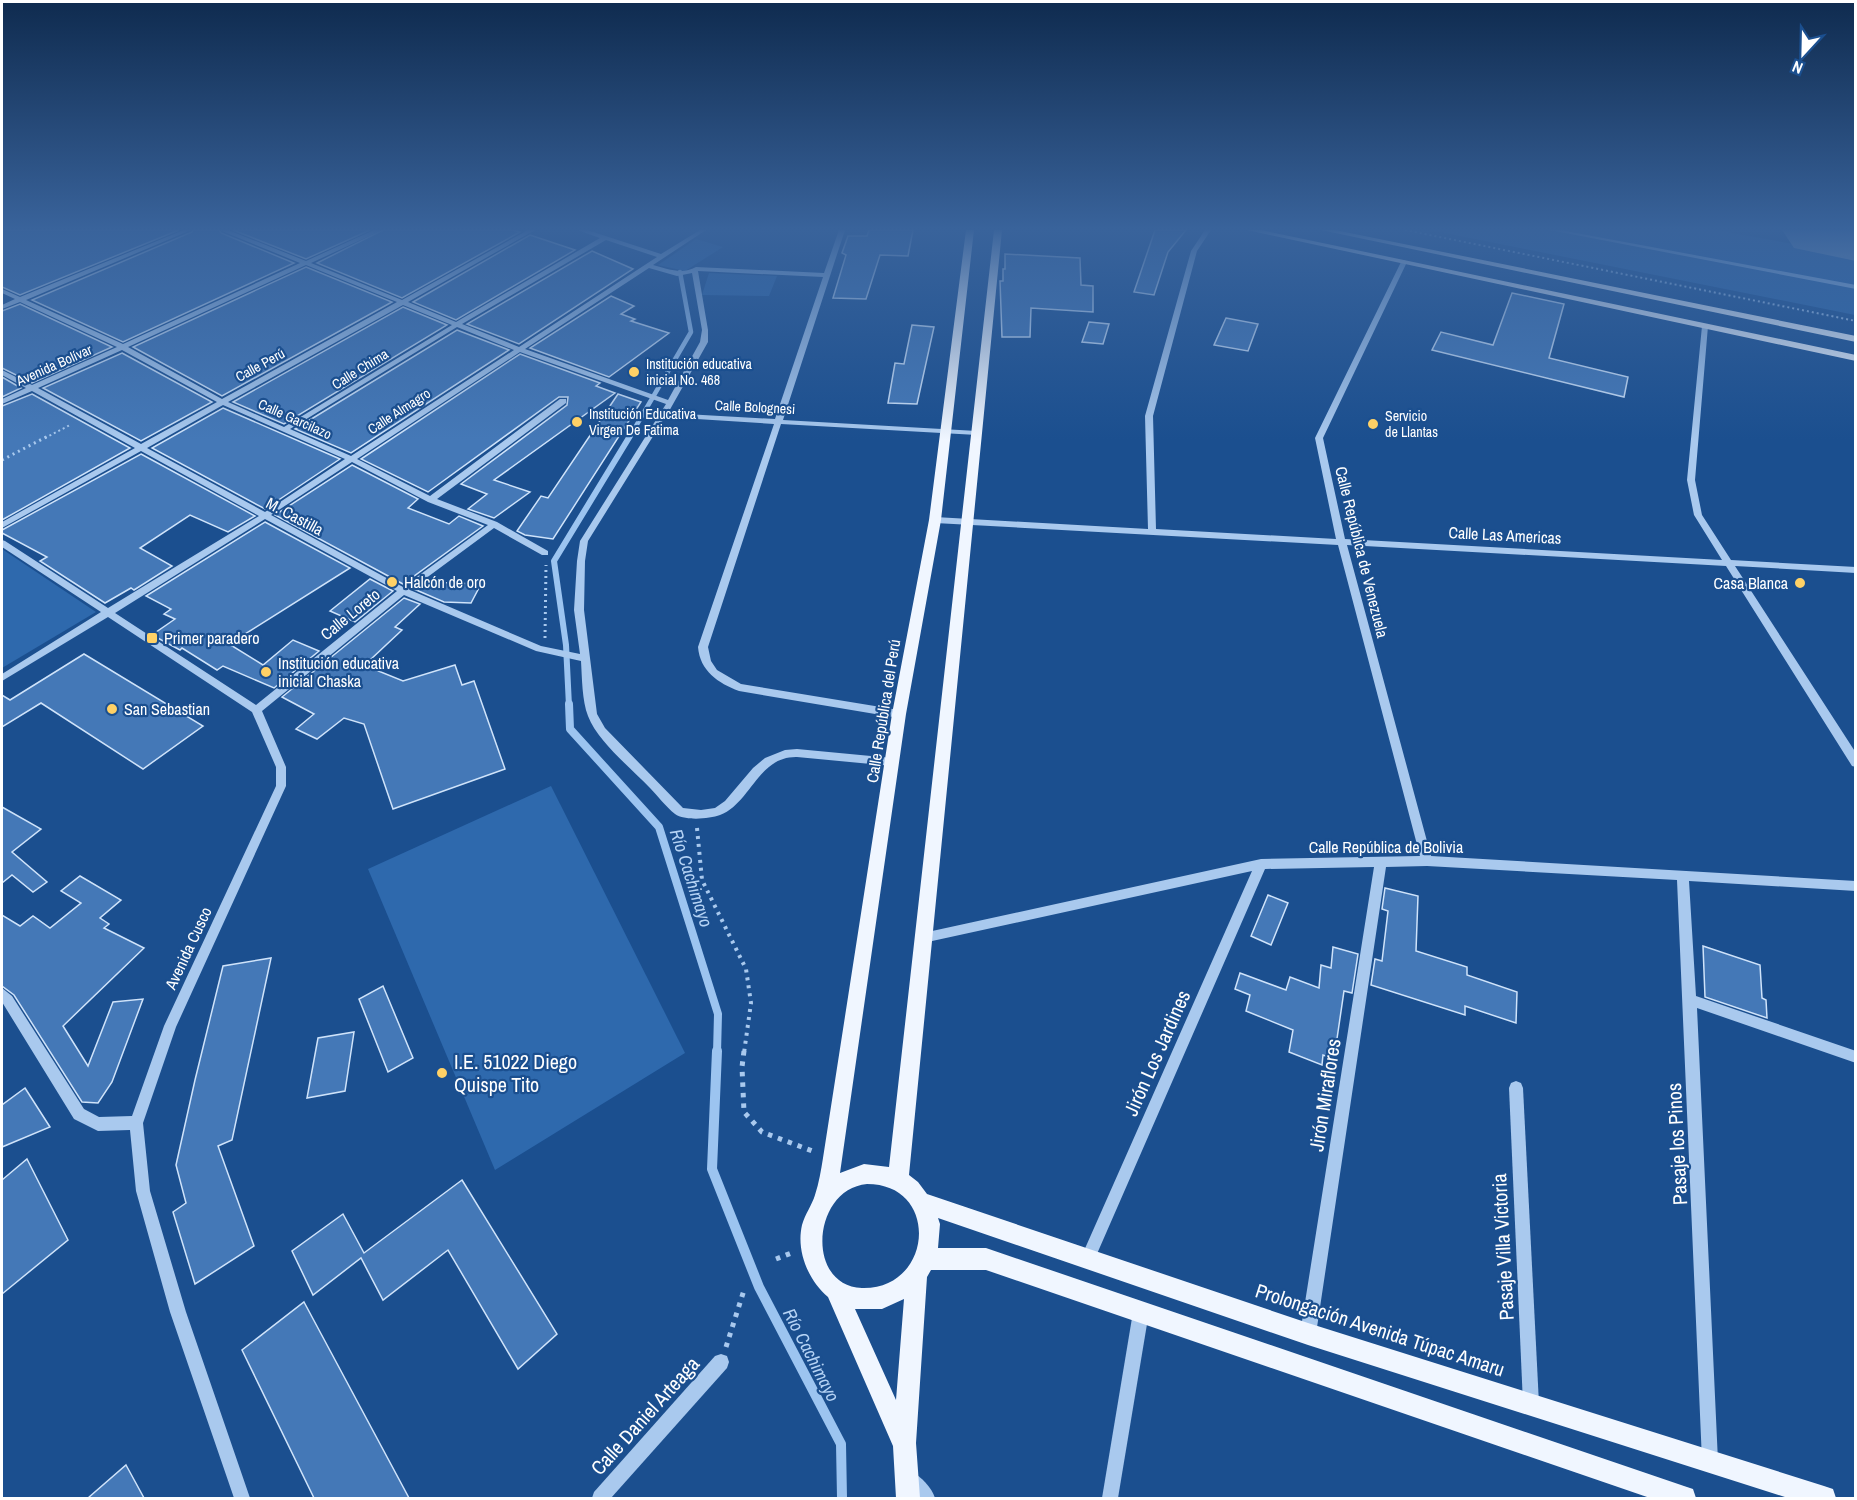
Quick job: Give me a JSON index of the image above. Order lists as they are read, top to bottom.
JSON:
{
  "streets": {
    "main road": ["Calle República del Perú", "Prolongación Avenida Túpac Amaru"],
    "street": [
      "Avenida Bolívar",
      "Calle Perú",
      "Calle Chima",
      "Calle Bolognesi",
      "Calle Almagro",
      "Calle Garcilazo",
      "M. Castilla",
      "Calle Las Americas",
      "Calle República de Venezuela",
      "Calle Loreto",
      "Calle República de Bolivia",
      "Avenida Cusco",
      "Jirón Los Jardines",
      "Jirón Miraflores",
      "Pasaje los Pinos",
      "Pasaje Villa Victoria",
      "Calle Daniel Arteaga"
    ]
  },
  "crossings": [
    ["Avenida Bolívar", "Calle Garcilazo"],
    ["Avenida Bolívar", "M. Castilla"],
    ["Calle Perú", "Calle Garcilazo"],
    ["Calle Perú", "M. Castilla"],
    ["Calle Chima", "Calle Garcilazo"],
    ["Calle Bolognesi", "Calle República del Perú"],
    ["Calle Almagro", "Calle Garcilazo"],
    ["Calle Almagro", "M. Castilla"],
    ["Calle Garcilazo", "Calle Loreto"],
    ["M. Castilla", "Calle Loreto"],
    ["Calle Las Americas", "Calle República de Venezuela"],
    ["Calle Las Americas", "Calle República del Perú"],
    ["Calle República de Venezuela", "Calle República de Bolivia"],
    ["Calle Loreto", "Avenida Cusco"],
    ["Calle República del Perú", "Prolongación Avenida Túpac Amaru"],
    ["Calle República de Bolivia", "Jirón Los Jardines"],
    ["Calle República de Bolivia", "Jirón Miraflores"],
    ["Calle República de Bolivia", "Pasaje los Pinos"],
    ["Jirón Los Jardines", "Prolongación Avenida Túpac Amaru"],
    ["Jirón Miraflores", "Prolongación Avenida Túpac Amaru"],
    ["Pasaje los Pinos", "Prolongación Avenida Túpac Amaru"],
    ["Pasaje Villa Victoria", "Prolongación Avenida Túpac Amaru"]
  ],
  "water": ["Río Cachimayo"],
  "places": {
    "other": [
      "Institución educativa inicial No. 468",
      "Institución Educativa Virgen De Fatima",
      "Servicio de Llantas",
      "Halcón de oro",
      "Casa Blanca",
      "Institución educativa inicial Chaska",
      "San Sebastian",
      "I.E. 51022 Diego Quispe Tito"
    ],
    "transit": ["Primer paradero"]
  },
  "north": "bottom"
}
